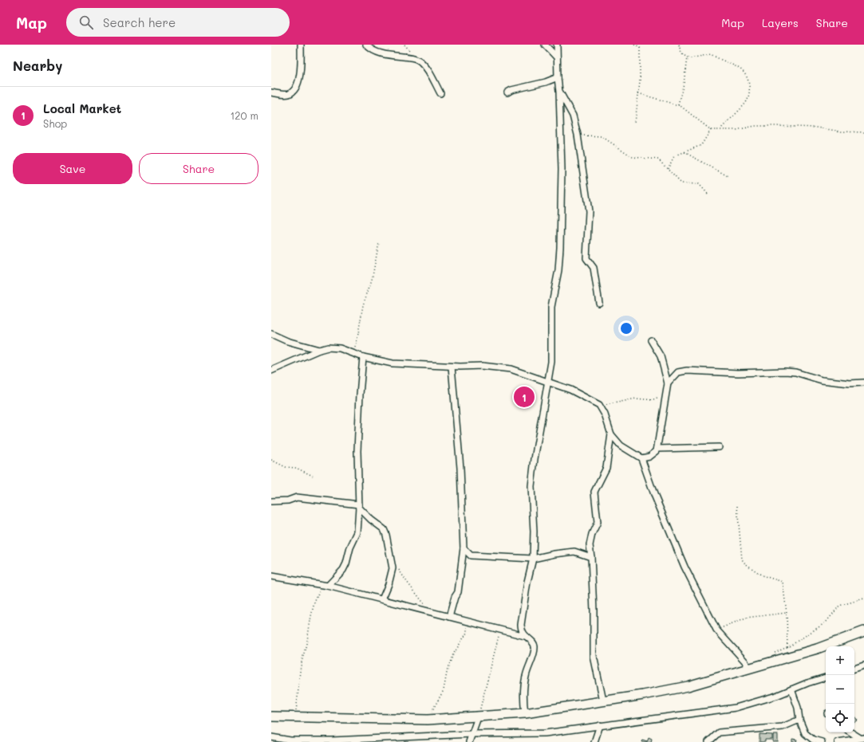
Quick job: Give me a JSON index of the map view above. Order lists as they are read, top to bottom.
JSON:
{
  "page": {
    "header": "Map",
    "search": "Search here",
    "nav": ["Map", "Layers", "Share"],
    "heading": "Nearby",
    "list": [
      {
        "mark": "1",
        "name": "Local Market",
        "note": "Shop",
        "value": "120 m"
      }
    ],
    "buttons": ["Save", "Share"],
    "pins": "1",
    "map_buttons": ["+", "−"]
  }
}
